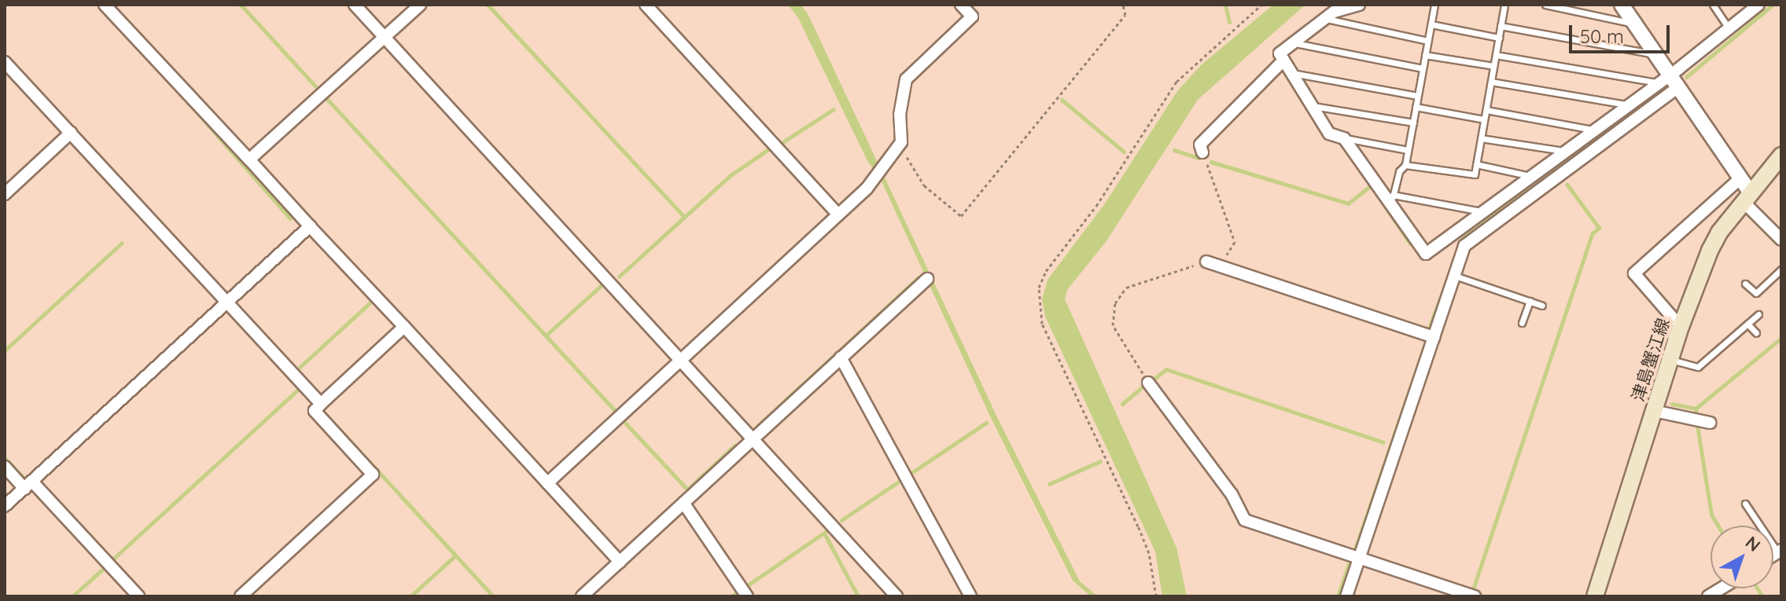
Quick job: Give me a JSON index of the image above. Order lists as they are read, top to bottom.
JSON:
{
  "streets": {
    "main road": ["津島蟹江線"]
  },
  "scale_bar": "50 m",
  "north": "top right"
}
